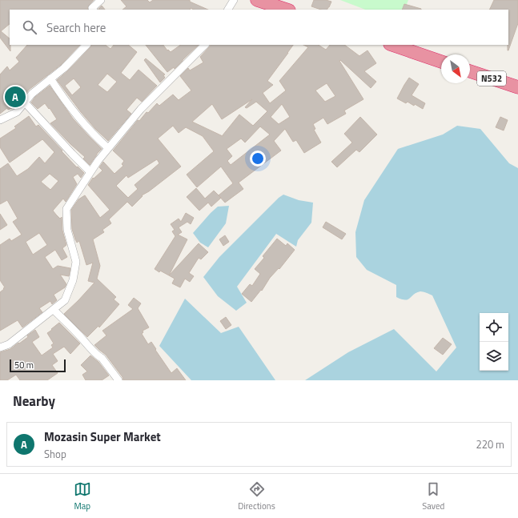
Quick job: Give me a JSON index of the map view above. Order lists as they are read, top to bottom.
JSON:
{
  "streets": {
    "highway": ["N532"]
  },
  "scale_bar": "50 m",
  "north": "bottom right",
  "page": {
    "search": "Search here",
    "pins": "A",
    "scale": "50 m",
    "heading": "Nearby",
    "list": [
      {
        "mark": "A",
        "name": "Mozasin Super Market",
        "note": "Shop",
        "value": "220 m"
      }
    ],
    "nav": ["Map", "Directions", "Saved"]
  }
}
